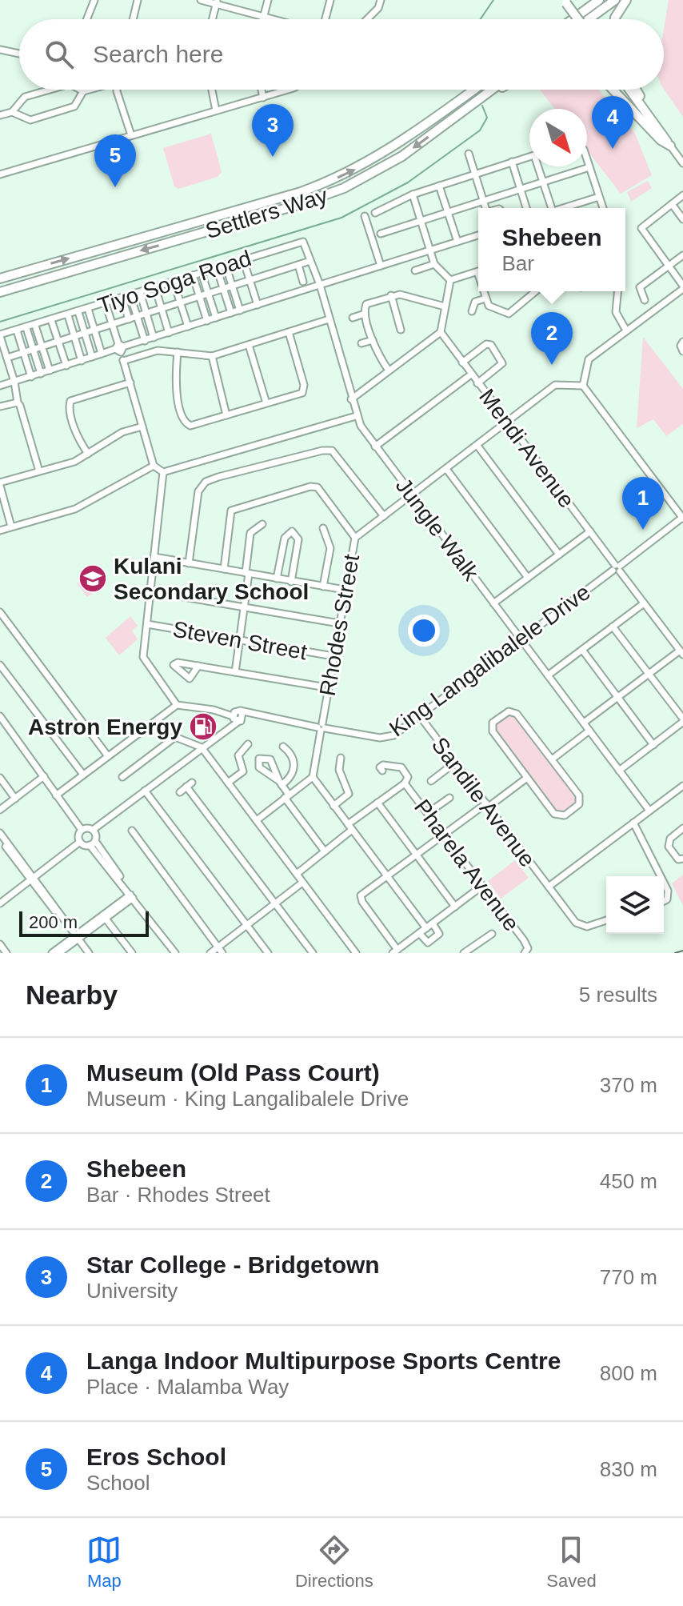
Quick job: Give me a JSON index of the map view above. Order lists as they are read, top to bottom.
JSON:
{
  "streets": {
    "highway": ["Settlers Way"],
    "street": [
      "Tiyo Soga Road",
      "Mendi Avenue",
      "Jungle Walk",
      "Rhodes Street",
      "Steven Street",
      "King Langalibalele Drive",
      "Sandile Avenue",
      "Pharela Avenue"
    ]
  },
  "crossings": [
    ["Tiyo Soga Road", "Jungle Walk"],
    ["Mendi Avenue", "Rhodes Street"],
    ["Mendi Avenue", "King Langalibalele Drive"],
    ["Jungle Walk", "Rhodes Street"],
    ["Jungle Walk", "King Langalibalele Drive"],
    ["Rhodes Street", "Steven Street"],
    ["Rhodes Street", "King Langalibalele Drive"],
    ["King Langalibalele Drive", "Sandile Avenue"]
  ],
  "places": {
    "school or university": ["Kulani Secondary School"],
    "fuel station": ["Astron Energy"]
  },
  "scale_bar": "200 m",
  "north": "bottom right",
  "page": {
    "search": "Search here",
    "pins": [
      "4",
      "3",
      "5",
      "2",
      "1"
    ],
    "popup": ["Shebeen", "Bar"],
    "scale": "200 m",
    "heading": ["Nearby", "5 results"],
    "list": [
      {
        "mark": "1",
        "name": "Museum (Old Pass Court)",
        "note": "Museum · King Langalibalele Drive",
        "value": "370 m"
      },
      {
        "mark": "2",
        "name": "Shebeen",
        "note": "Bar · Rhodes Street",
        "value": "450 m"
      },
      {
        "mark": "3",
        "name": "Star College - Bridgetown",
        "note": "University",
        "value": "770 m"
      },
      {
        "mark": "4",
        "name": "Langa Indoor Multipurpose Sports Centre",
        "note": "Place · Malamba Way",
        "value": "800 m"
      },
      {
        "mark": "5",
        "name": "Eros School",
        "note": "School",
        "value": "830 m"
      }
    ],
    "nav": ["Map", "Directions", "Saved"]
  }
}
